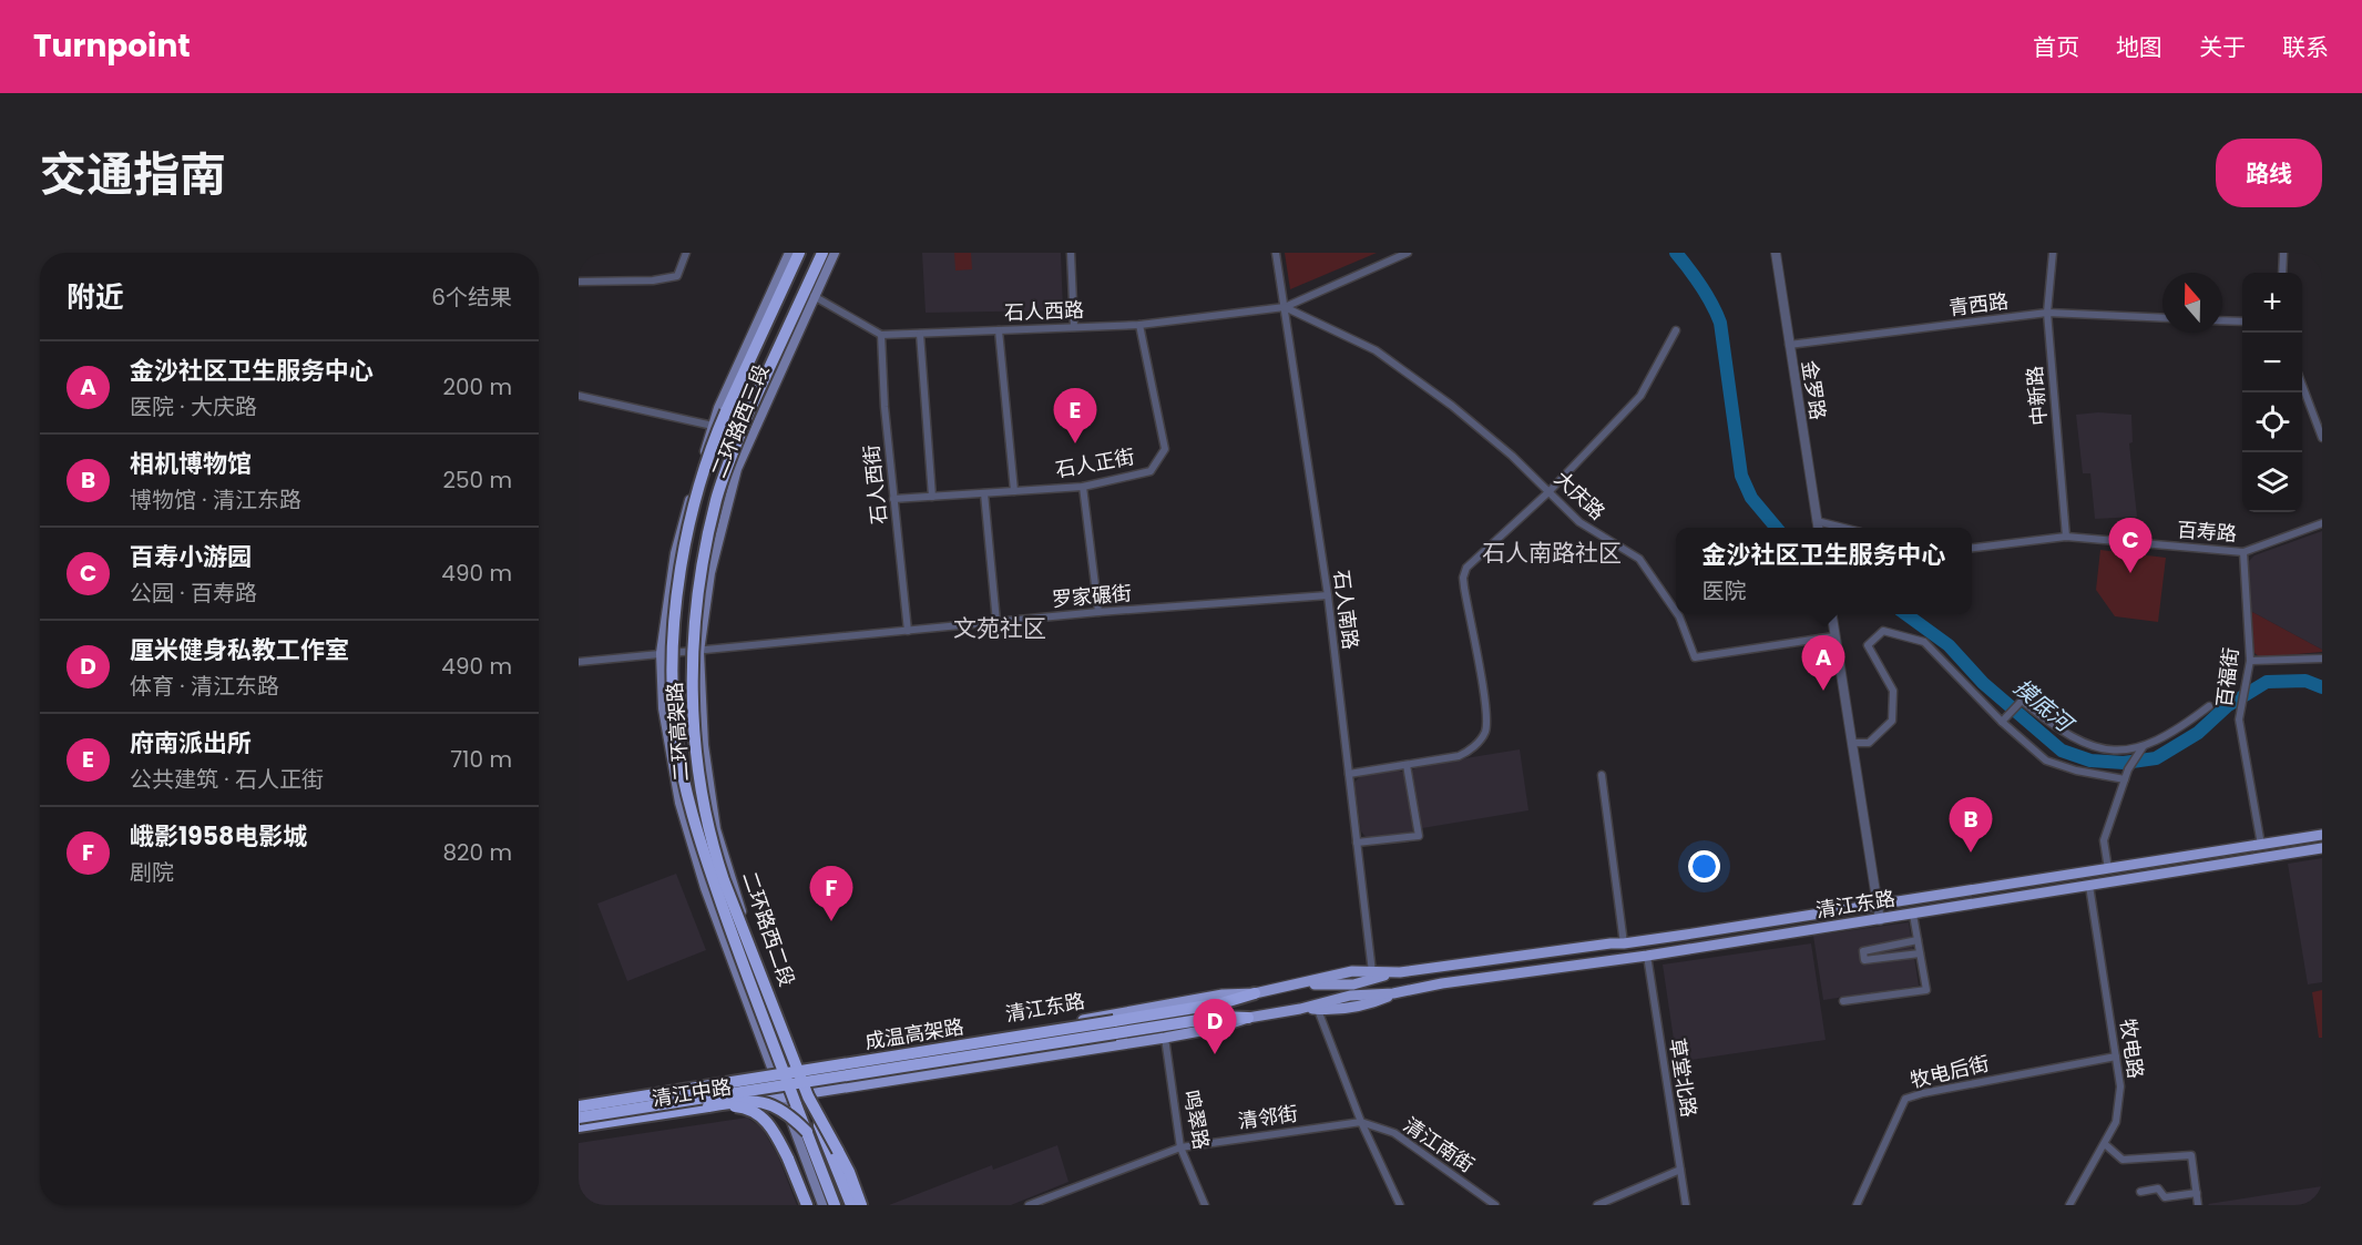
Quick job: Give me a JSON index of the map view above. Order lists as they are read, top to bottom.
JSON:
{
  "streets": {
    "highway": ["二环高架路", "成温高架路"],
    "main road": [
      "二环路西三段",
      "清江东路",
      "二环路西二段",
      "清江中路"
    ],
    "street": [
      "青西路",
      "石人西路",
      "金罗路",
      "中新路",
      "石人正街",
      "石人西街",
      "大庆路",
      "百寿路",
      "罗家碾街",
      "石人南路",
      "百福街",
      "牧电路",
      "牧电后街",
      "草堂北路",
      "清邻街",
      "鸣翠路",
      "清江南街"
    ]
  },
  "crossings": [
    ["青西路", "金罗路"],
    ["青西路", "中新路"],
    ["石人西路", "石人正街"],
    ["石人西路", "石人西街"],
    ["石人西路", "大庆路"],
    ["石人西路", "石人南路"],
    ["中新路", "百寿路"],
    ["二环路西三段", "罗家碾街"],
    ["二环路西三段", "二环路西二段"],
    ["石人正街", "石人西街"],
    ["石人西街", "罗家碾街"],
    ["大庆路", "石人南路"],
    ["百寿路", "百福街"],
    ["罗家碾街", "石人南路"],
    ["罗家碾街", "二环路西二段"],
    ["石人南路", "清江东路"],
    ["百福街", "清江东路"],
    ["二环高架路", "清江东路"],
    ["二环高架路", "二环路西二段"],
    ["二环高架路", "清江中路"],
    ["清江东路", "二环路西二段"],
    ["清江东路", "成温高架路"],
    ["清江东路", "牧电路"],
    ["清江东路", "草堂北路"],
    ["清江东路", "清江中路"],
    ["清江东路", "鸣翠路"],
    ["二环路西二段", "清江中路"],
    ["成温高架路", "清江中路"],
    ["牧电路", "牧电后街"],
    ["清邻街", "鸣翠路"],
    ["清邻街", "清江南街"]
  ],
  "districts": ["石人南路社区", "文苑社区"],
  "water": ["摸底河"],
  "north": "top",
  "page": {
    "header": "Turnpoint",
    "nav": [
      "首页",
      "地图",
      "关于",
      "联系"
    ],
    "title": "交通指南",
    "buttons": "路线",
    "heading": ["附近", "6个结果"],
    "map_buttons": ["+", "−"],
    "list": [
      {
        "mark": "A",
        "name": "金沙社区卫生服务中心",
        "note": "医院 · 大庆路",
        "value": "200 m"
      },
      {
        "mark": "B",
        "name": "相机博物馆",
        "note": "博物馆 · 清江东路",
        "value": "250 m"
      },
      {
        "mark": "C",
        "name": "百寿小游园",
        "note": "公园 · 百寿路",
        "value": "490 m"
      },
      {
        "mark": "D",
        "name": "厘米健身私教工作室",
        "note": "体育 · 清江东路",
        "value": "490 m"
      },
      {
        "mark": "E",
        "name": "府南派出所",
        "note": "公共建筑 · 石人正街",
        "value": "710 m"
      },
      {
        "mark": "F",
        "name": "峨影1958电影城",
        "note": "剧院",
        "value": "820 m"
      }
    ],
    "pins": [
      "E",
      "C",
      "A",
      "B",
      "F",
      "D"
    ],
    "popup": ["金沙社区卫生服务中心", "医院"]
  }
}
